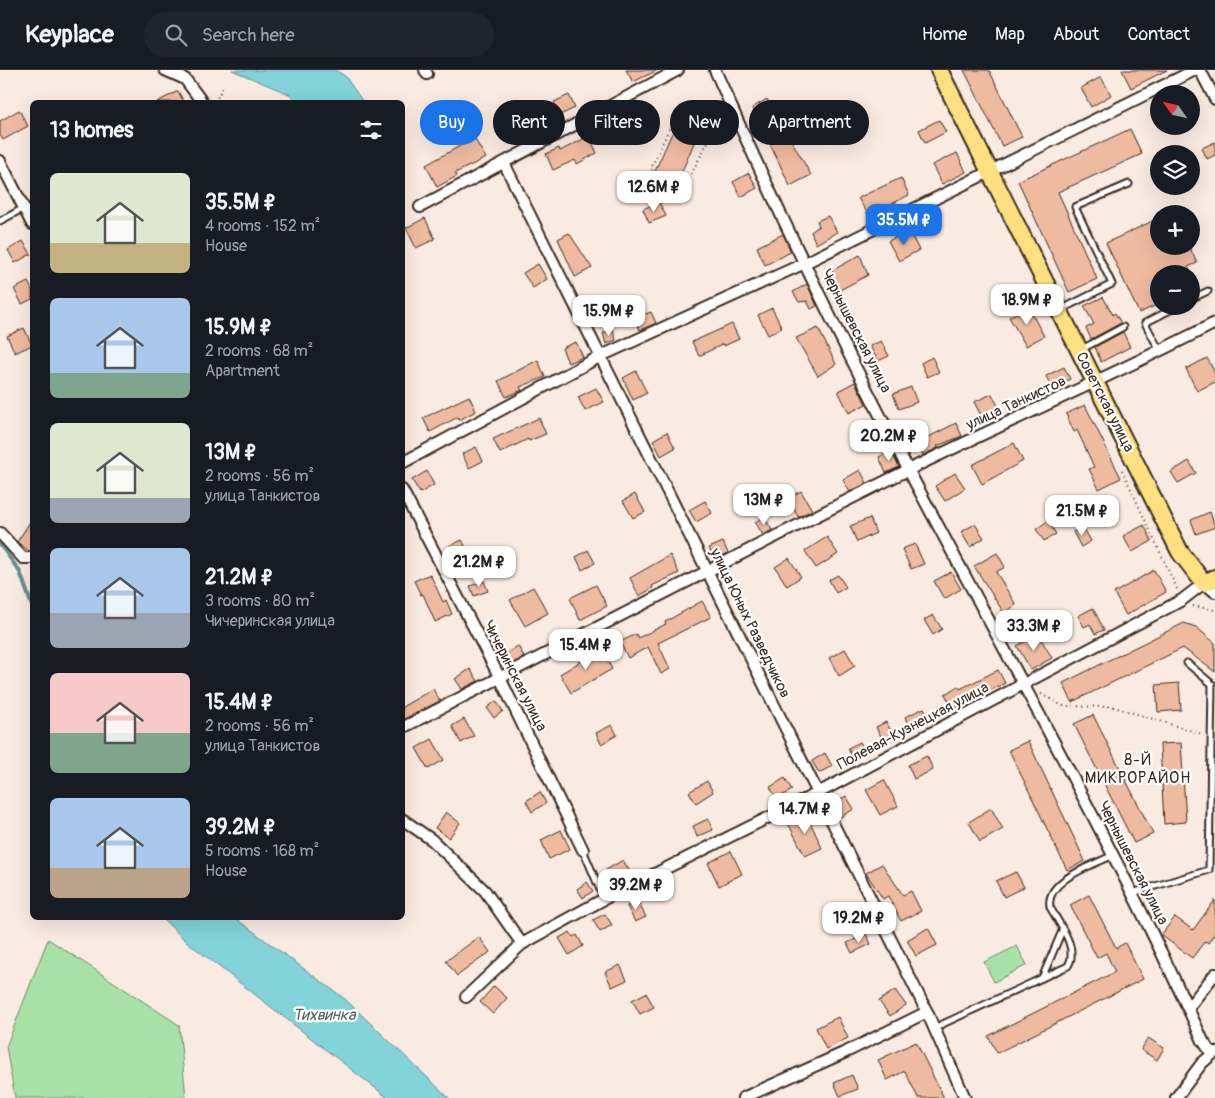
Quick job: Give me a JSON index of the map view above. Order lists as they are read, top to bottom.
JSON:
{
  "streets": {
    "main road": ["Советская улица"],
    "street": [
      "Чернышевская улица",
      "улица Танкистов",
      "улица Юных Разведчиков",
      "Чичеринская улица",
      "Полевая-Кузнецкая улица"
    ]
  },
  "crossings": [
    ["Чернышевская улица", "улица Танкистов"],
    ["Чернышевская улица", "Полевая-Кузнецкая улица"],
    ["Советская улица", "улица Танкистов"],
    ["Советская улица", "Полевая-Кузнецкая улица"],
    ["улица Танкистов", "улица Юных Разведчиков"],
    ["улица Танкистов", "Чичеринская улица"],
    ["улица Юных Разведчиков", "Полевая-Кузнецкая улица"]
  ],
  "districts": ["8-Й МИКРОРАЙОН"],
  "water": ["Тихвинка"],
  "north": "top left",
  "page": {
    "header": "Keyplace",
    "search": "Search here",
    "nav": [
      "Home",
      "Map",
      "About",
      "Contact"
    ],
    "map_buttons": ["+", "−"],
    "chip": [
      "Buy",
      "Rent",
      "Filters",
      "New",
      "Apartment"
    ],
    "heading": "13 homes",
    "list": [
      {
        "name": "35.5M ₽",
        "note": "4 rooms · 152 m² · House"
      },
      {
        "name": "15.9M ₽",
        "note": "2 rooms · 68 m² · Apartment"
      },
      {
        "name": "13M ₽",
        "note": "2 rooms · 56 m² · улица Танкистов"
      },
      {
        "name": "21.2M ₽",
        "note": "3 rooms · 80 m² · Чичеринская улица"
      },
      {
        "name": "15.4M ₽",
        "note": "2 rooms · 56 m² · улица Танкистов"
      },
      {
        "name": "39.2M ₽",
        "note": "5 rooms · 168 m² · House"
      }
    ],
    "price": [
      "12.6M ₽",
      "35.5M ₽",
      "18.9M ₽",
      "15.9M ₽",
      "20.2M ₽",
      "13M ₽",
      "21.5M ₽",
      "21.2M ₽",
      "33.3M ₽",
      "15.4M ₽",
      "14.7M ₽",
      "39.2M ₽",
      "19.2M ₽"
    ]
  }
}
